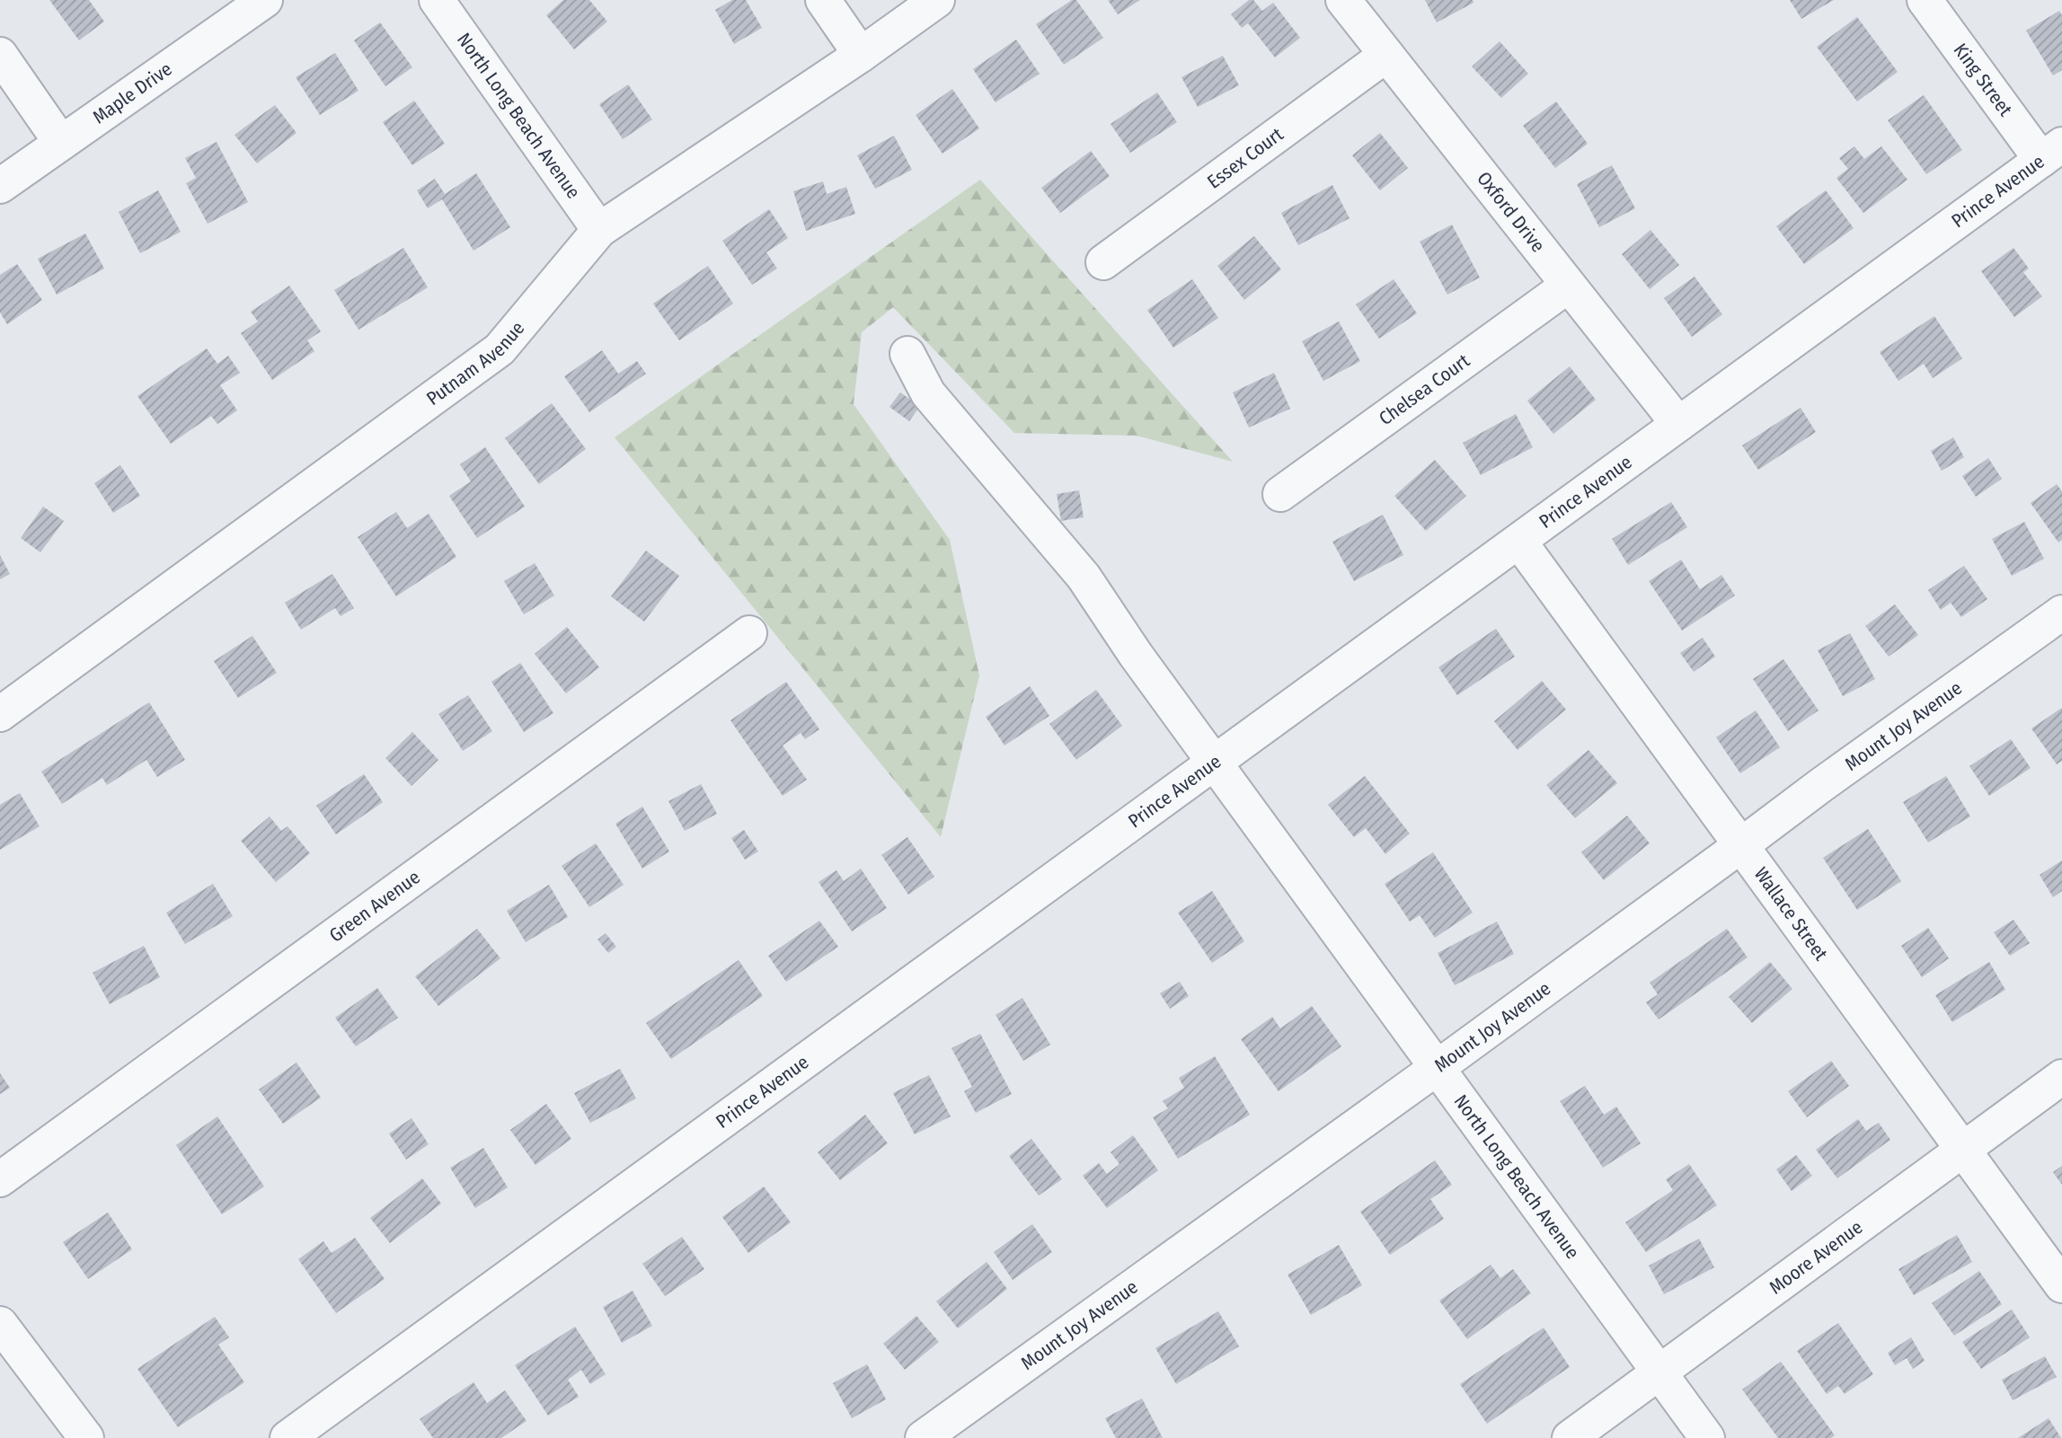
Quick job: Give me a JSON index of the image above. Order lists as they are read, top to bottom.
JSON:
{
  "streets": {
    "street": [
      "King Street",
      "Maple Drive",
      "North Long Beach Avenue",
      "Essex Court",
      "Prince Avenue",
      "Oxford Drive",
      "Putnam Avenue",
      "Chelsea Court",
      "Mount Joy Avenue",
      "Green Avenue",
      "Wallace Street",
      "Moore Avenue"
    ]
  },
  "crossings": [
    ["King Street", "Prince Avenue"],
    ["North Long Beach Avenue", "Prince Avenue"],
    ["North Long Beach Avenue", "Putnam Avenue"],
    ["North Long Beach Avenue", "Mount Joy Avenue"],
    ["North Long Beach Avenue", "Moore Avenue"],
    ["Essex Court", "Oxford Drive"],
    ["Prince Avenue", "Oxford Drive"],
    ["Prince Avenue", "Wallace Street"],
    ["Oxford Drive", "Chelsea Court"],
    ["Mount Joy Avenue", "Wallace Street"],
    ["Wallace Street", "Moore Avenue"]
  ]
}
